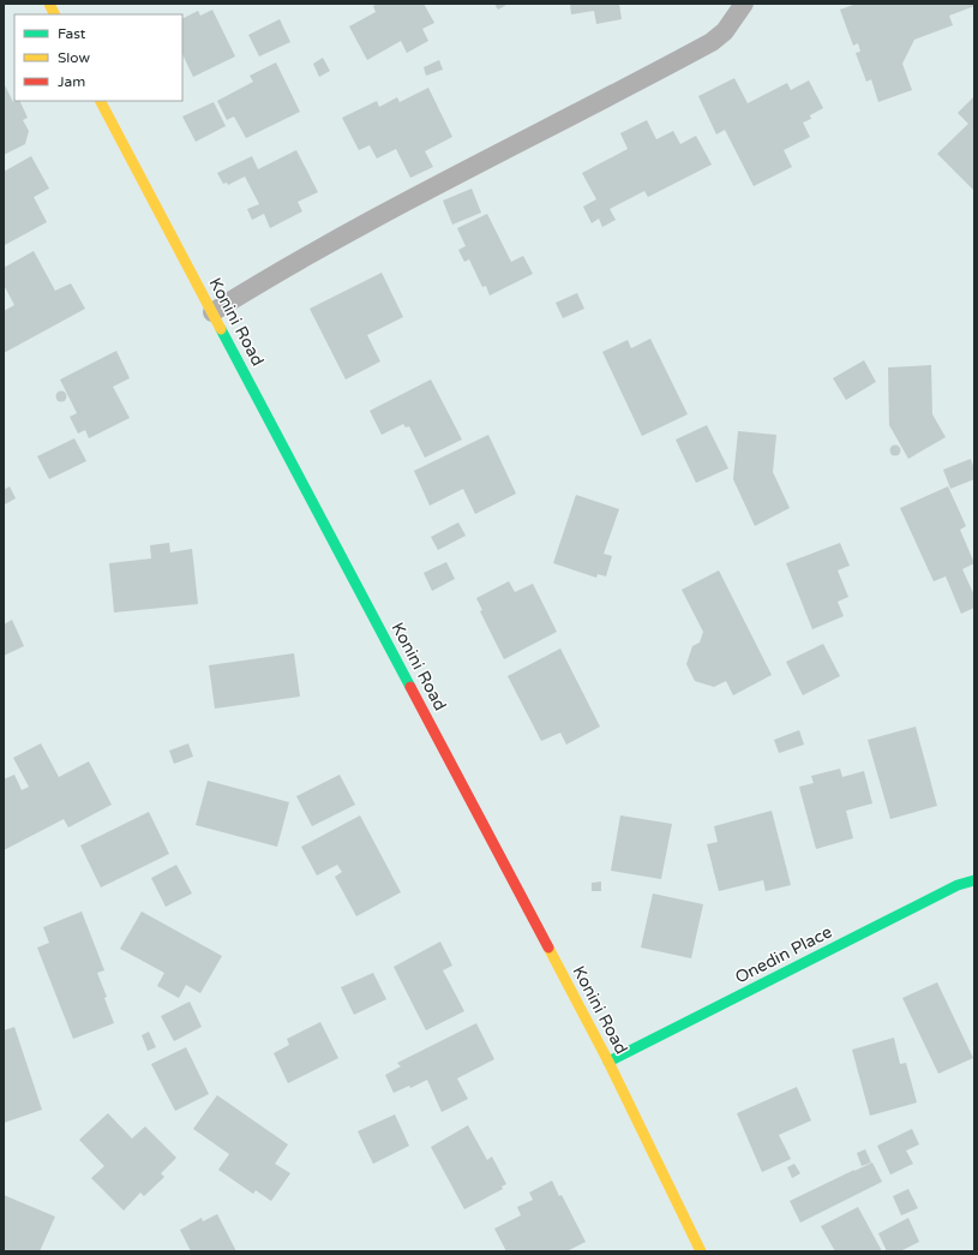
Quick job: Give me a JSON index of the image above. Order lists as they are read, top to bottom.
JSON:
{
  "streets": {
    "street": ["Konini Road", "Onedin Place"]
  },
  "crossings": [
    ["Konini Road", "Onedin Place"]
  ],
  "legend": ["Fast", "Slow", "Jam"]
}
